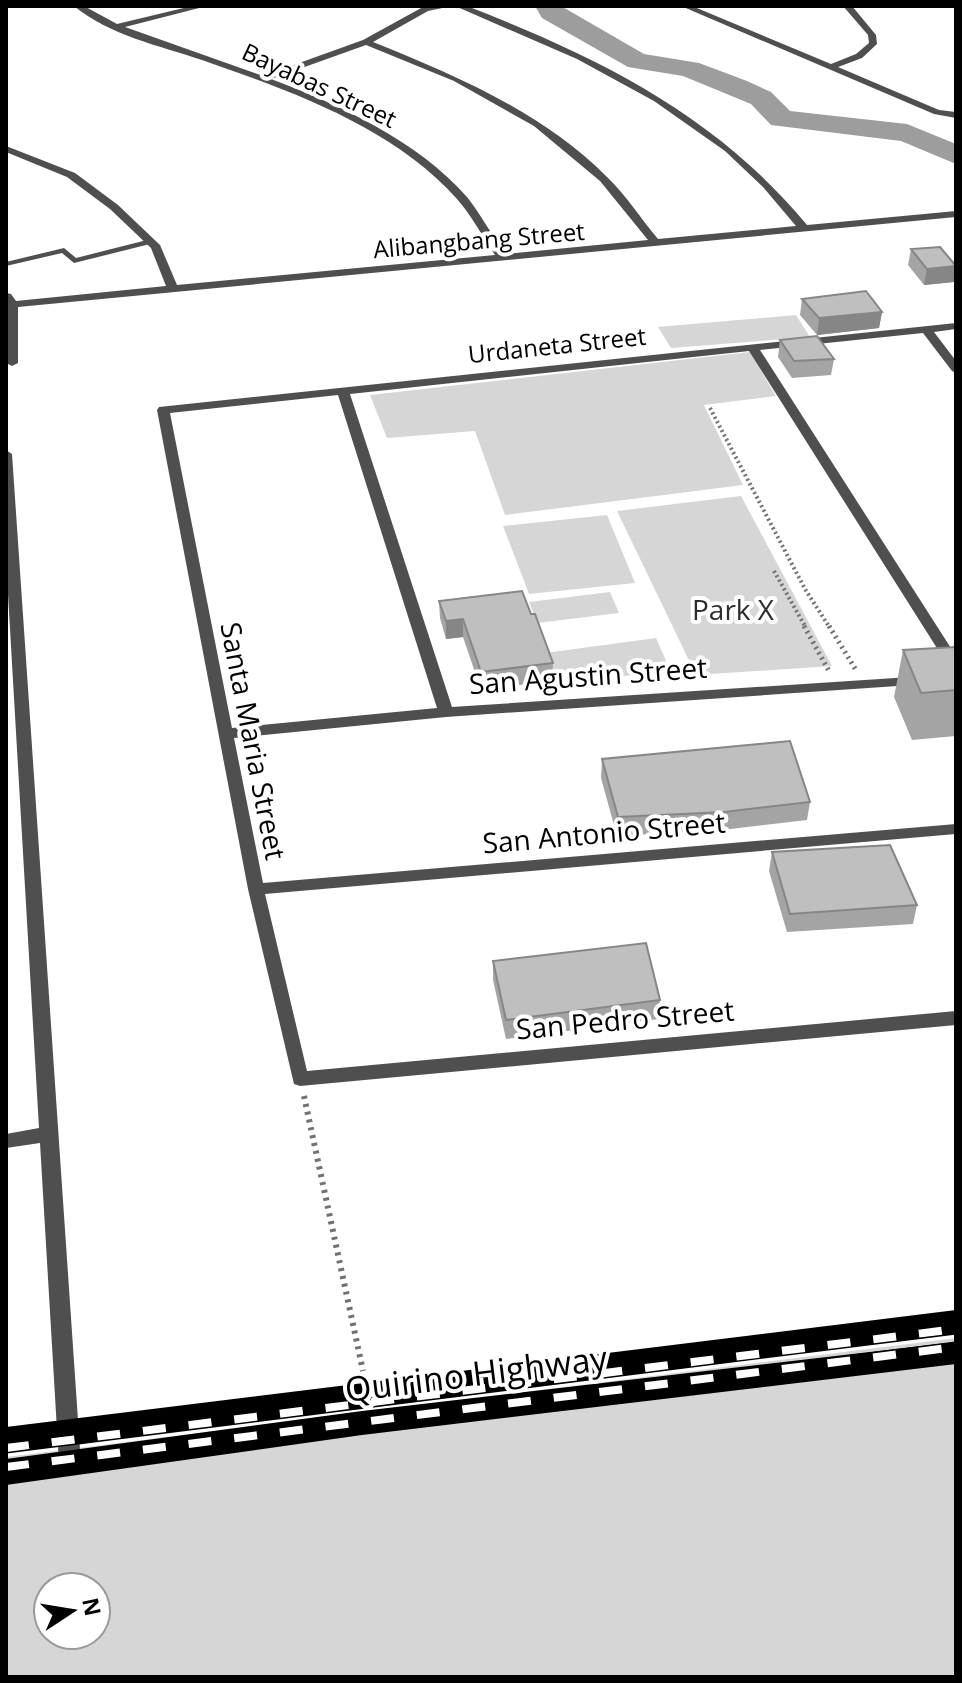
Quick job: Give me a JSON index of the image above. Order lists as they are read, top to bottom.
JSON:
{
  "streets": {
    "main road": ["Quirino Highway"],
    "street": [
      "Bayabas Street",
      "Alibangbang Street",
      "Urdaneta Street",
      "San Agustin Street",
      "Santa Maria Street",
      "San Antonio Street",
      "San Pedro Street"
    ]
  },
  "crossings": [
    ["Bayabas Street", "Alibangbang Street"],
    ["Urdaneta Street", "Santa Maria Street"],
    ["San Agustin Street", "Santa Maria Street"],
    ["Santa Maria Street", "San Antonio Street"],
    ["Santa Maria Street", "San Pedro Street"]
  ],
  "parks": ["Park X"],
  "north": "right"
}
